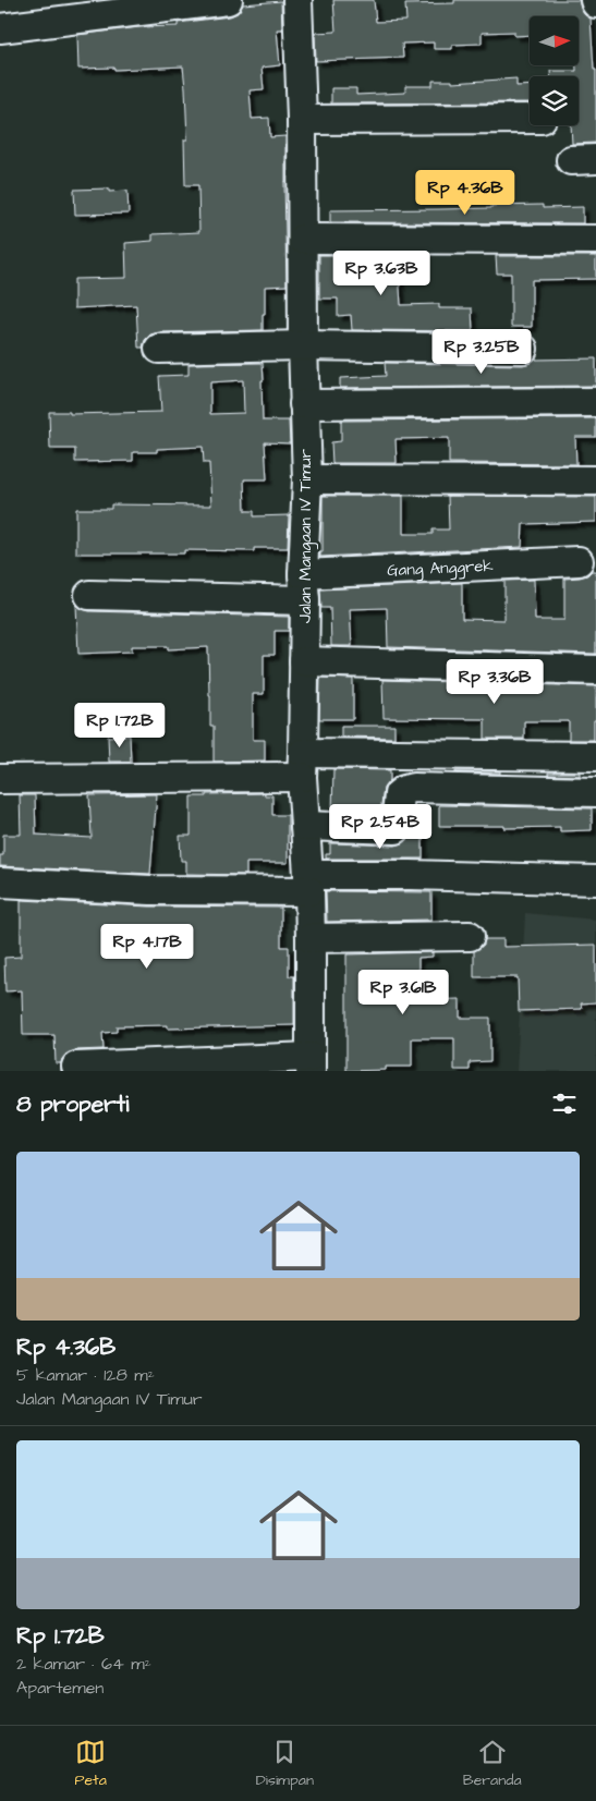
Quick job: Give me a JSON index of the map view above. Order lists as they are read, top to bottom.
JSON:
{
  "streets": {
    "street": ["Jalan Mangaan IV Timur", "Gang Anggrek"]
  },
  "crossings": [
    ["Jalan Mangaan IV Timur", "Gang Anggrek"]
  ],
  "north": "right",
  "page": {
    "price": [
      "Rp 4.36B",
      "Rp 3.63B",
      "Rp 3.25B",
      "Rp 3.36B",
      "Rp 1.72B",
      "Rp 2.54B",
      "Rp 4.17B",
      "Rp 3.61B"
    ],
    "heading": "8 properti",
    "list": [
      {
        "name": "Rp 4.36B",
        "note": "5 kamar · 128 m² · Jalan Mangaan IV Timur"
      },
      {
        "name": "Rp 1.72B",
        "note": "2 kamar · 64 m² · Apartemen"
      }
    ],
    "tabs": ["Peta", "Disimpan", "Beranda"]
  }
}
